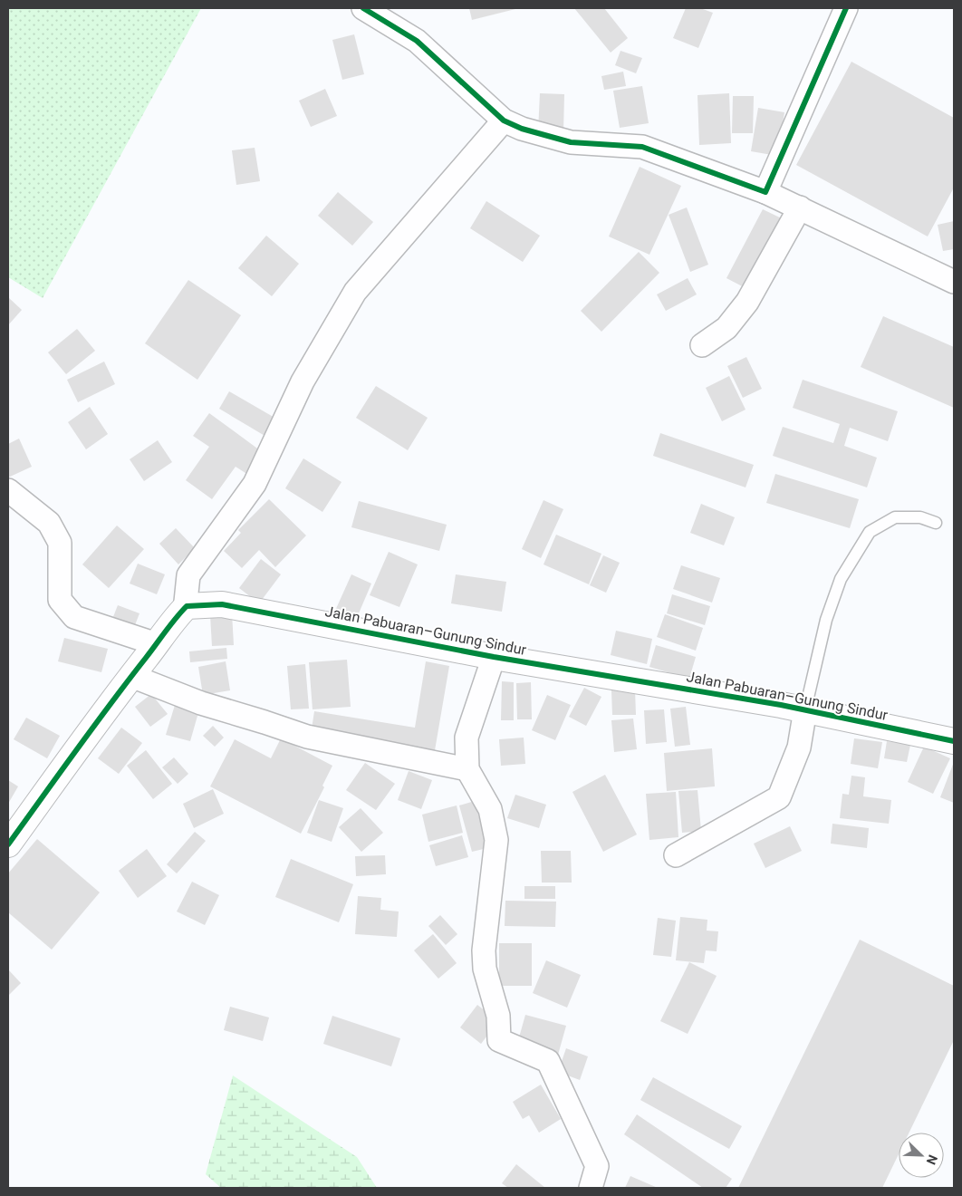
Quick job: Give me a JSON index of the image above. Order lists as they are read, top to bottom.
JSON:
{
  "streets": {
    "street": ["Jalan Pabuaran–Gunung Sindur"]
  },
  "north": "bottom right"
}
